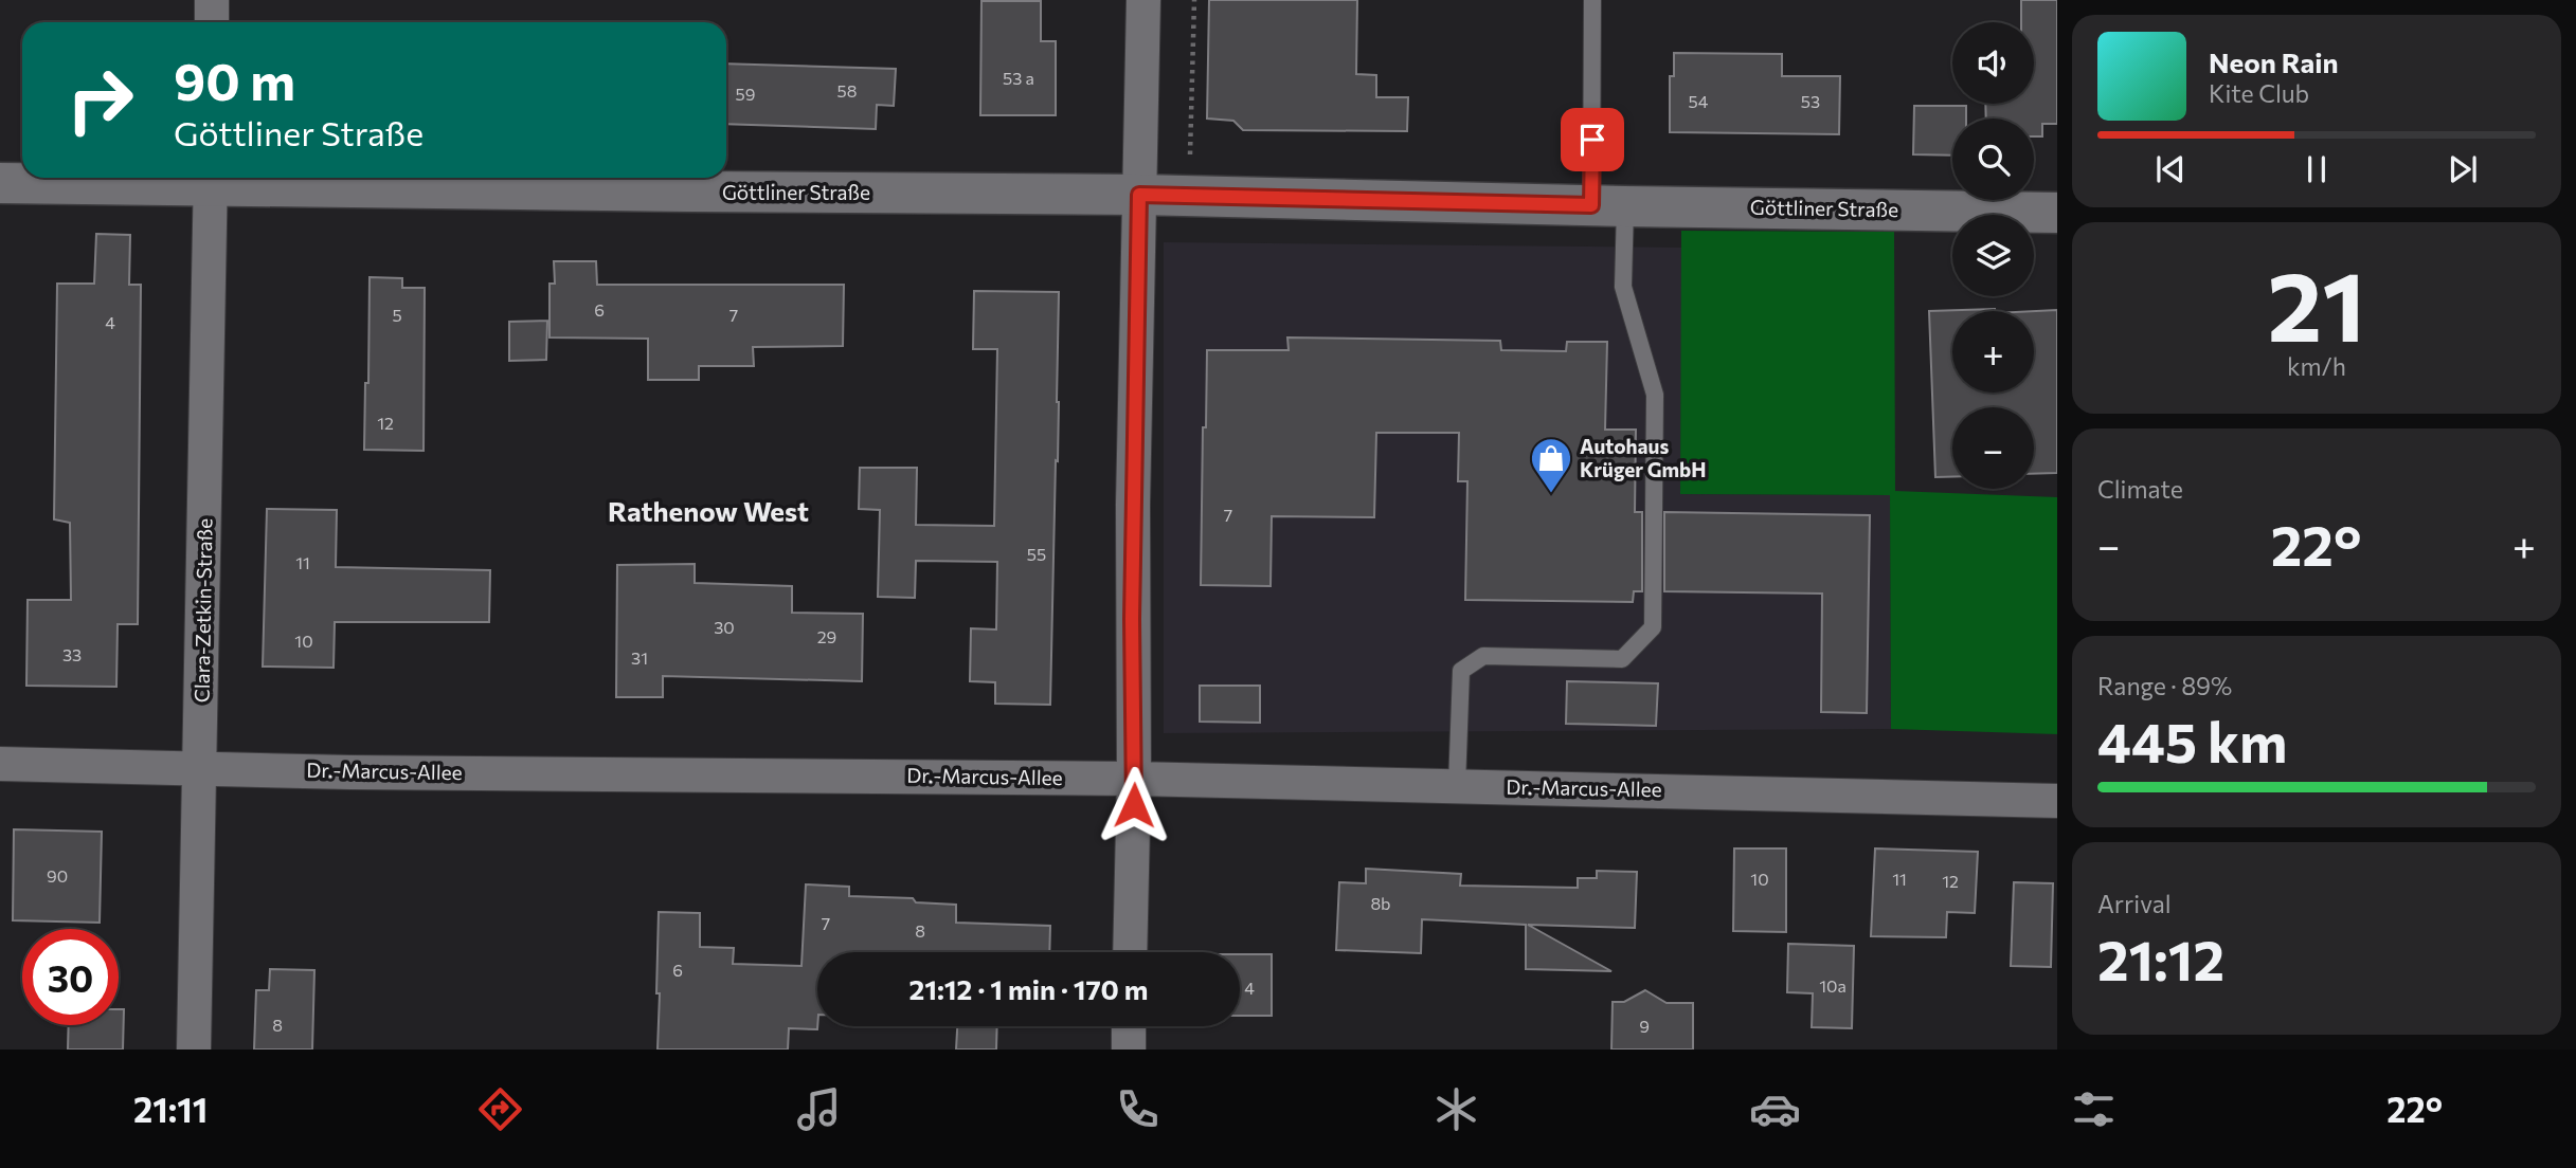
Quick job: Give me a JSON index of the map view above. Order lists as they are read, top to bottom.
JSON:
{
  "streets": {
    "street": ["Göttliner Straße", "Clara-Zetkin-Straße", "Dr.-Marcus-Allee"]
  },
  "crossings": [
    ["Göttliner Straße", "Clara-Zetkin-Straße"],
    ["Clara-Zetkin-Straße", "Dr.-Marcus-Allee"]
  ],
  "districts": ["Rathenow West"],
  "places": {
    "shop": ["Autohaus Krüger GmbH"]
  },
  "house_numbers": [
    "53 a",
    "58",
    "59",
    "54",
    "53",
    "6",
    "5",
    "7",
    "4",
    "12",
    "7",
    "55",
    "11",
    "30",
    "29",
    "10",
    "33",
    "31",
    "90",
    "10",
    "11",
    "12",
    "8b",
    "7",
    "8",
    "6",
    "10a",
    "4",
    "8",
    "9"
  ],
  "page": {
    "map_buttons": ["+", "−"],
    "turn": ["90 m", "Göttliner Straße"],
    "song": ["Neon Rain", "Kite Club"],
    "tile": [
      ["21", "km/h"],
      "Climate",
      ["Range · 89%", "445 km"],
      ["Arrival", "21:12"]
    ],
    "heat": ["−", "22°", "+"],
    "limit": "30",
    "trip": "21:12 · 1 min · 170 m",
    "tabs": ["21:11", "22°"]
  }
}
